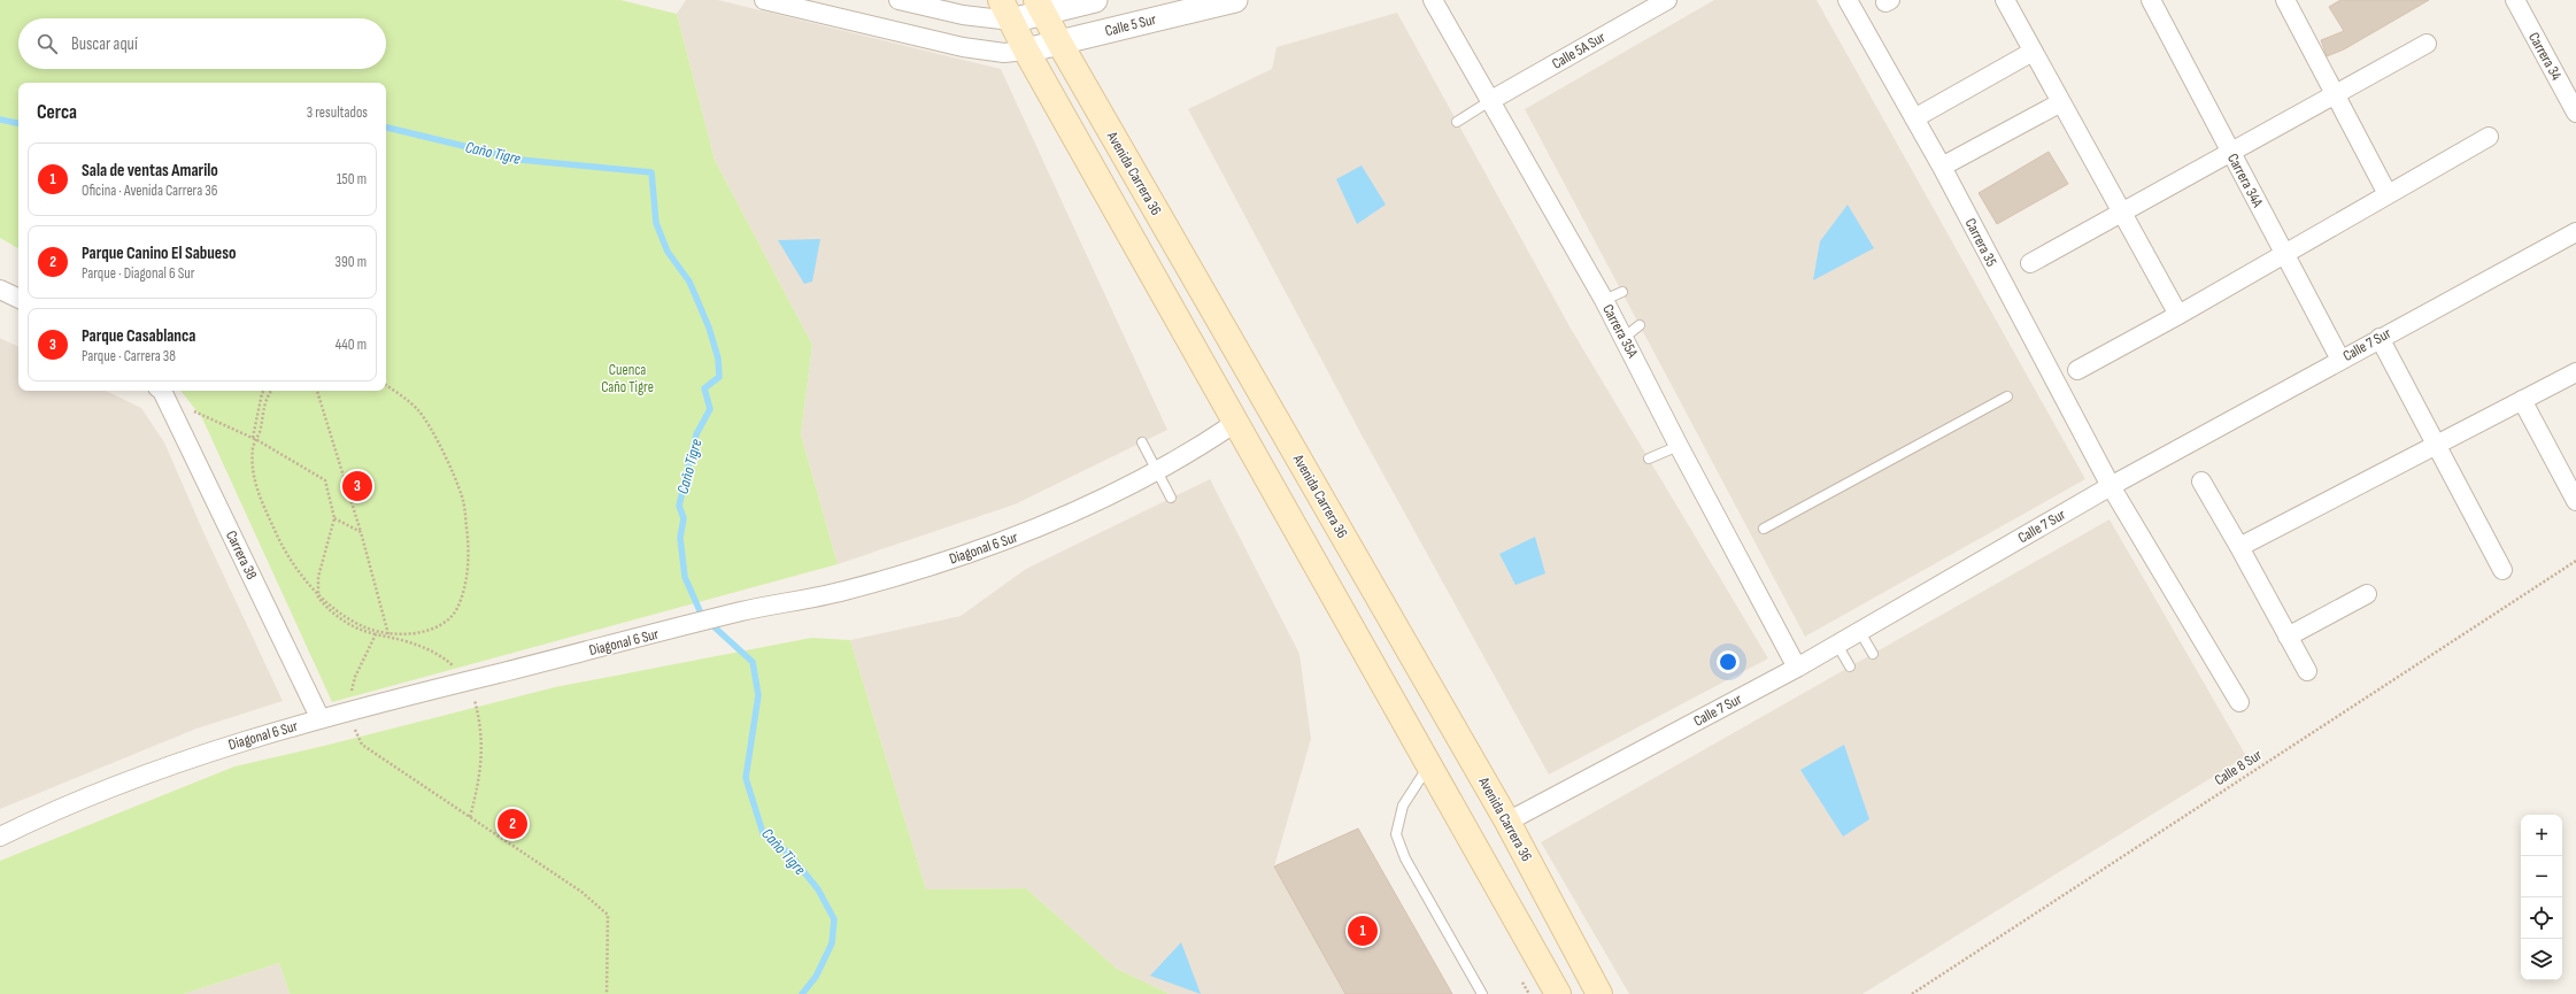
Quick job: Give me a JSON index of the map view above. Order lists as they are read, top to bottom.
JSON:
{
  "streets": {
    "main road": ["Avenida Carrera 36"],
    "street": [
      "Calle 5 Sur",
      "Calle 5A Sur",
      "Carrera 34",
      "Carrera 34A",
      "Carrera 35",
      "Carrera 35A",
      "Calle 7 Sur",
      "Diagonal 6 Sur",
      "Carrera 38"
    ],
    "path": ["Calle 8 Sur"]
  },
  "crossings": [
    ["Calle 5 Sur", "Avenida Carrera 36"],
    ["Calle 5A Sur", "Carrera 35A"],
    ["Avenida Carrera 36", "Calle 7 Sur"],
    ["Carrera 34A", "Calle 7 Sur"],
    ["Carrera 35", "Calle 7 Sur"],
    ["Carrera 35A", "Calle 7 Sur"],
    ["Diagonal 6 Sur", "Carrera 38"]
  ],
  "water": ["Caño Tigre"],
  "parks": ["Cuenca Caño Tigre"],
  "page": {
    "search": "Buscar aquí",
    "heading": ["Cerca", "3 resultados"],
    "list": [
      {
        "mark": "1",
        "name": "Sala de ventas Amarilo",
        "note": "Oficina · Avenida Carrera 36",
        "value": "150 m"
      },
      {
        "mark": "2",
        "name": "Parque Canino El Sabueso",
        "note": "Parque · Diagonal 6 Sur",
        "value": "390 m"
      },
      {
        "mark": "3",
        "name": "Parque Casablanca",
        "note": "Parque · Carrera 38",
        "value": "440 m"
      }
    ],
    "pins": ["3", "2", "1"],
    "map_buttons": ["+", "−"]
  }
}
